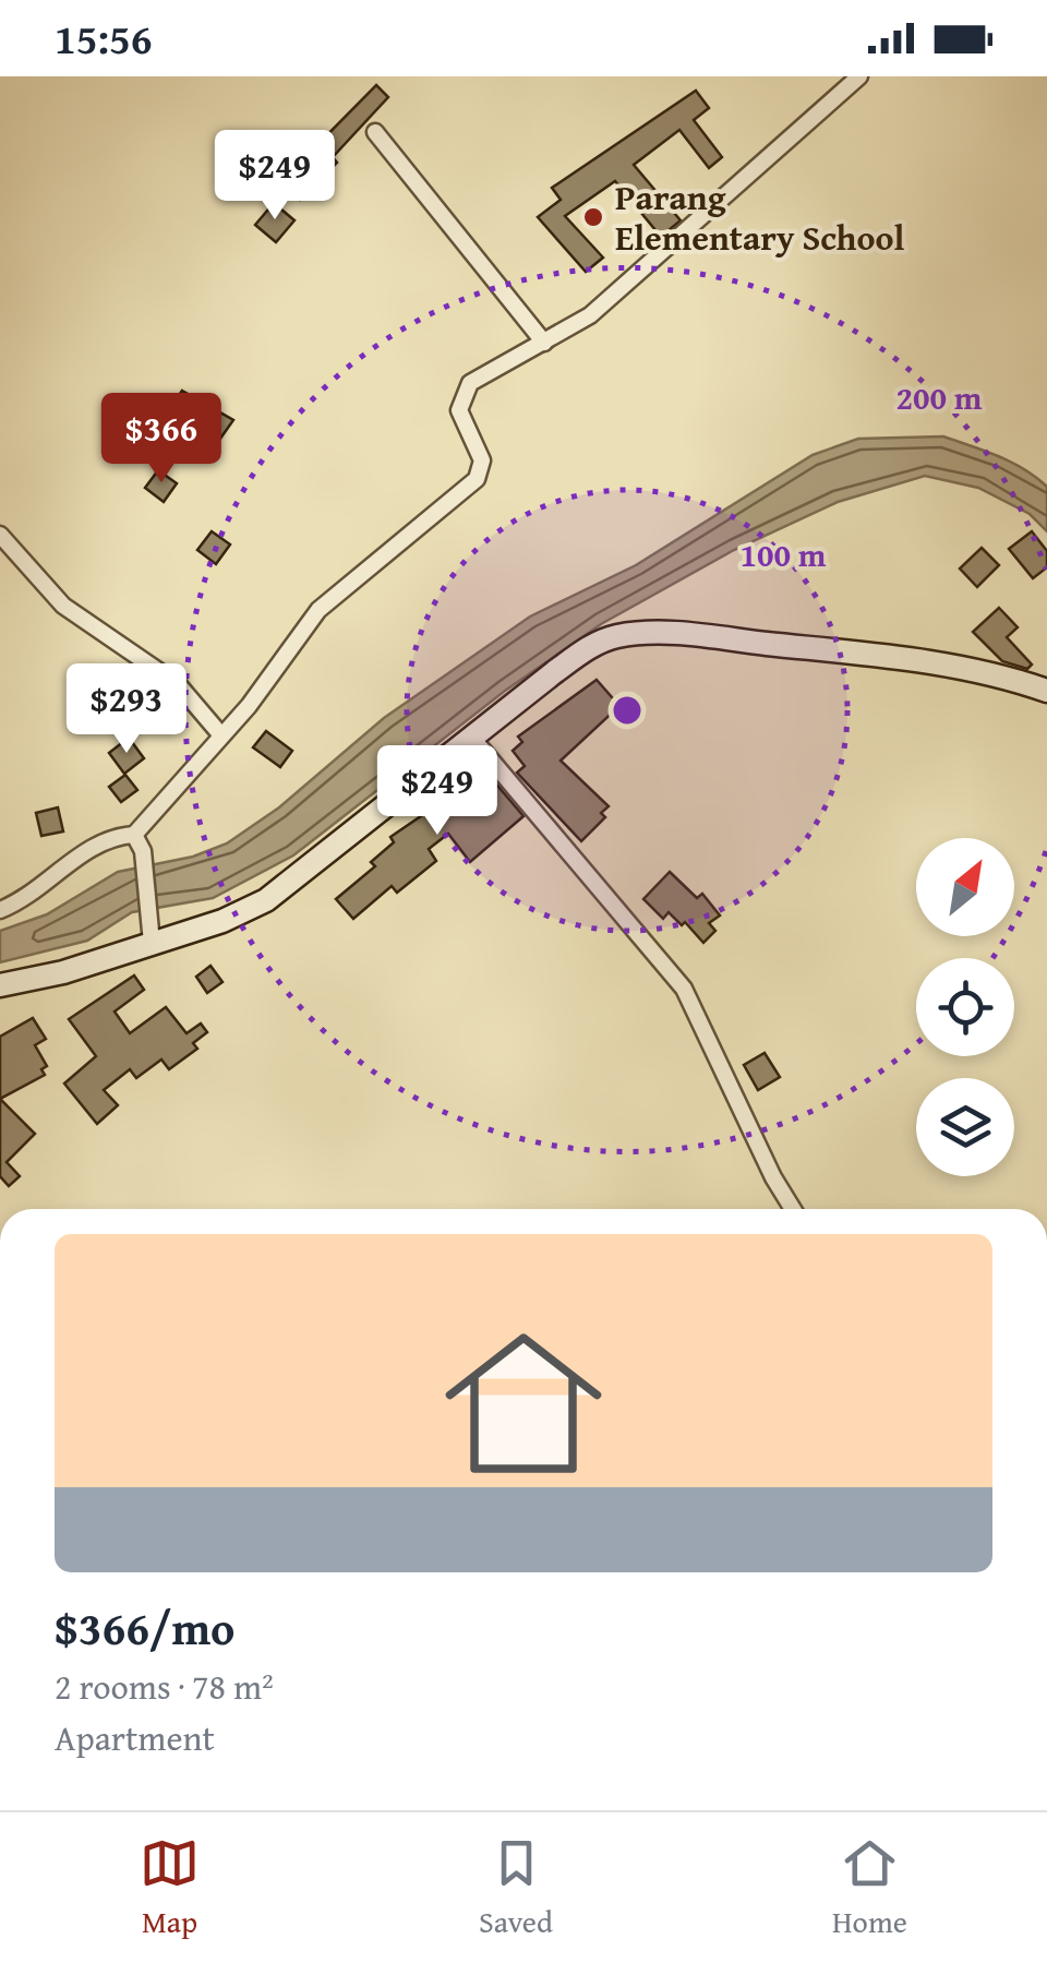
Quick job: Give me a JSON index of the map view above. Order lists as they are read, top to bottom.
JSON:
{
  "places": ["Parang Elementary School"],
  "north": "top right",
  "page": {
    "status": "15:56",
    "price": [
      "$249",
      "$366",
      "$293",
      "$249"
    ],
    "list": [
      {
        "name": "$366/mo",
        "note": "2 rooms · 78 m² · Apartment"
      }
    ],
    "tabs": ["Map", "Saved", "Home"]
  },
  "rings": ["200 m", "100 m"]
}
